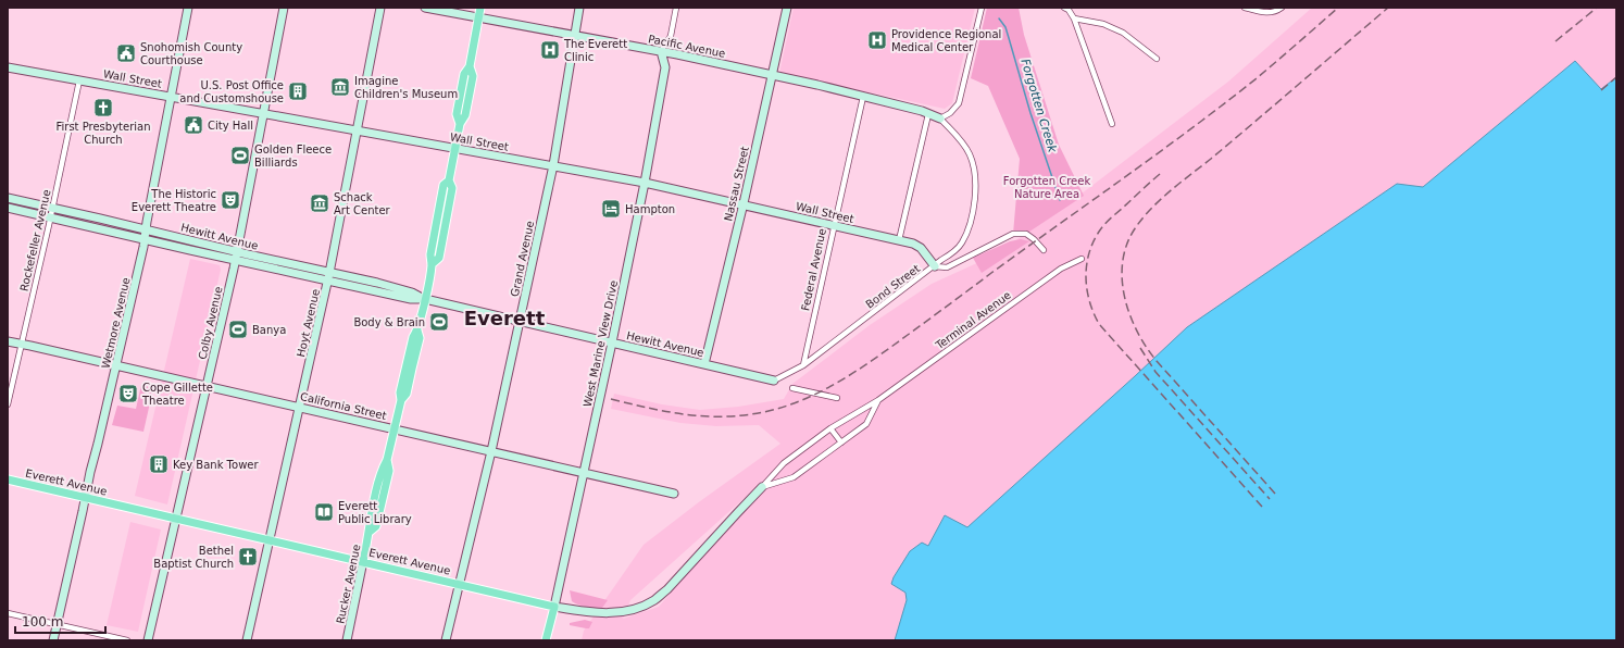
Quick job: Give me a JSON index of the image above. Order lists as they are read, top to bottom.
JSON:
{
  "streets": {
    "main road": ["West Marine View Drive", "Everett Avenue", "Rucker Avenue"],
    "street": [
      "Pacific Avenue",
      "Wall Street",
      "Nassau Street",
      "Hewitt Avenue",
      "Rockefeller Avenue",
      "Grand Avenue",
      "Federal Avenue",
      "Bond Street",
      "Terminal Avenue",
      "Wetmore Avenue",
      "Colby Avenue",
      "Hoyt Avenue",
      "California Street"
    ]
  },
  "crossings": [
    ["Pacific Avenue", "Nassau Street"],
    ["Pacific Avenue", "Grand Avenue"],
    ["Pacific Avenue", "Federal Avenue"],
    ["Pacific Avenue", "West Marine View Drive"],
    ["Pacific Avenue", "Rucker Avenue"],
    ["Wall Street", "Nassau Street"],
    ["Wall Street", "Rockefeller Avenue"],
    ["Wall Street", "Grand Avenue"],
    ["Wall Street", "Federal Avenue"],
    ["Wall Street", "Bond Street"],
    ["Wall Street", "Wetmore Avenue"],
    ["Wall Street", "Colby Avenue"],
    ["Wall Street", "Hoyt Avenue"],
    ["Wall Street", "West Marine View Drive"],
    ["Wall Street", "Rucker Avenue"],
    ["Nassau Street", "Hewitt Avenue"],
    ["Hewitt Avenue", "Rockefeller Avenue"],
    ["Hewitt Avenue", "Grand Avenue"],
    ["Hewitt Avenue", "Wetmore Avenue"],
    ["Hewitt Avenue", "Colby Avenue"],
    ["Hewitt Avenue", "Hoyt Avenue"],
    ["Hewitt Avenue", "West Marine View Drive"],
    ["Hewitt Avenue", "Rucker Avenue"],
    ["Rockefeller Avenue", "California Street"],
    ["Grand Avenue", "California Street"],
    ["Grand Avenue", "Everett Avenue"],
    ["Federal Avenue", "Bond Street"],
    ["Terminal Avenue", "Everett Avenue"],
    ["Wetmore Avenue", "California Street"],
    ["Wetmore Avenue", "Everett Avenue"],
    ["Colby Avenue", "California Street"],
    ["Colby Avenue", "Everett Avenue"],
    ["Hoyt Avenue", "California Street"],
    ["Hoyt Avenue", "Everett Avenue"],
    ["West Marine View Drive", "California Street"],
    ["West Marine View Drive", "Everett Avenue"],
    ["California Street", "Rucker Avenue"],
    ["Everett Avenue", "Rucker Avenue"]
  ],
  "districts": ["Everett"],
  "water": ["Forgotten Creek"],
  "parks": ["Forgotten Creek Nature Area"],
  "places": {
    "hospital": ["Providence Regional Medical Center", "The Everett Clinic"],
    "public building": ["Snohomish County Courthouse", "City Hall"],
    "museum": ["Imagine Children's Museum", "Schack Art Center"],
    "building": ["U.S. Post Office and Customshouse", "Key Bank Tower"],
    "church": ["First Presbyterian Church", "Bethel Baptist Church"],
    "sports": ["Golden Fleece Billiards", "Body & Brain", "Banya"],
    "theatre": ["The Historic Everett Theatre", "Cope Gillette Theatre"],
    "hotel": ["Hampton"],
    "library": ["Everett Public Library"]
  },
  "scale_bar": "100 m"
}
